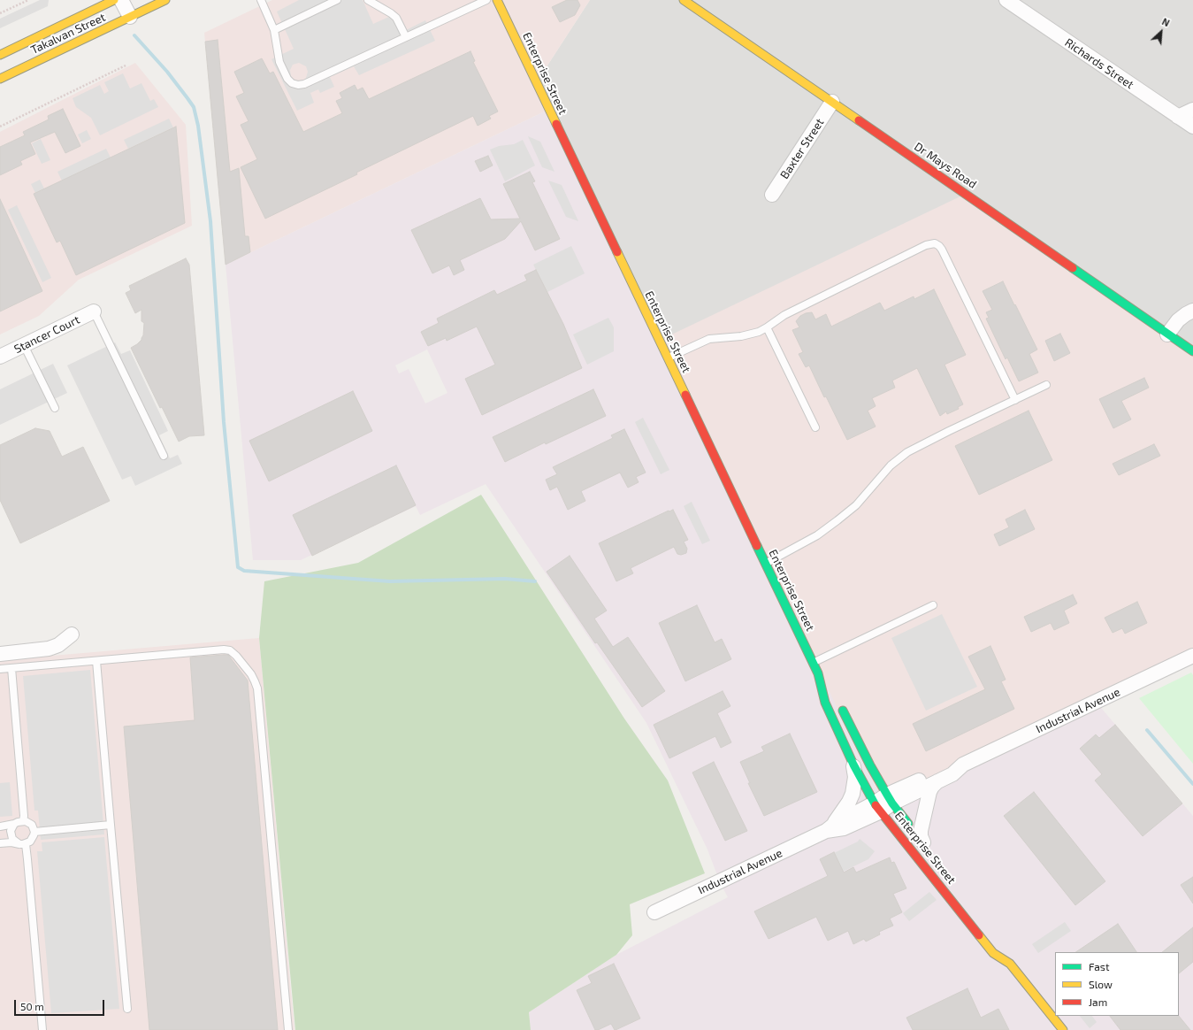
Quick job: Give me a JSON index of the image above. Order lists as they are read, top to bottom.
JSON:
{
  "streets": {
    "main road": ["Takalvan Street", "Enterprise Street", "Dr Mays Road"],
    "street": [
      "Richards Street",
      "Baxter Street",
      "Stancer Court",
      "Industrial Avenue"
    ]
  },
  "crossings": [
    ["Enterprise Street", "Industrial Avenue"],
    ["Baxter Street", "Dr Mays Road"]
  ],
  "legend": ["Fast", "Slow", "Jam"],
  "scale_bar": "50 m",
  "north": "top right"
}
